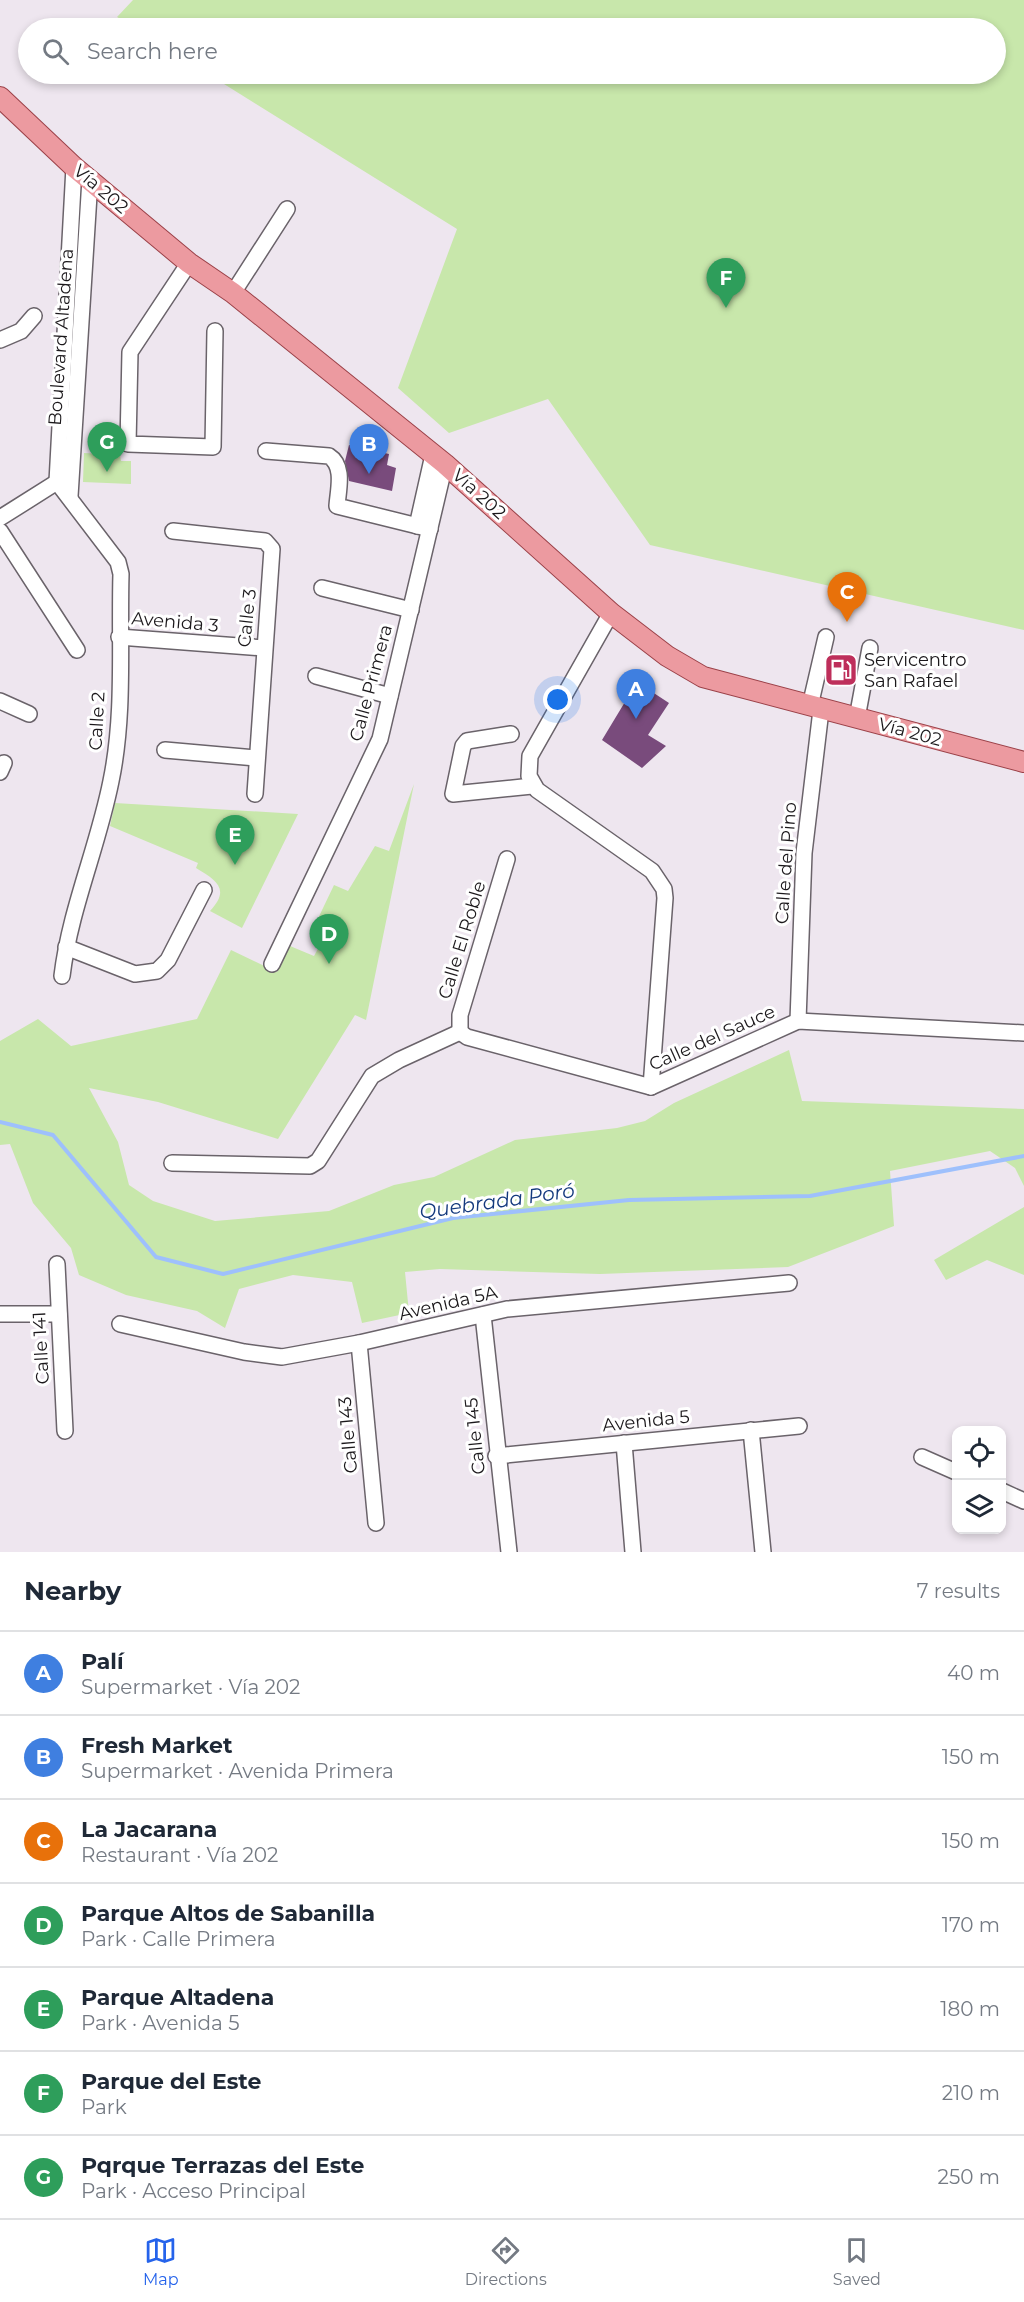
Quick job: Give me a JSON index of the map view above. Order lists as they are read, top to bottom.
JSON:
{
  "streets": {
    "main road": ["Vía 202"],
    "street": [
      "Boulevard Altadena",
      "Calle 3",
      "Avenida 3",
      "Calle Primera",
      "Calle 2",
      "Calle del Pino",
      "Calle El Roble",
      "Calle del Sauce",
      "Avenida 5A",
      "Calle 141",
      "Avenida 5",
      "Calle 143",
      "Calle 145"
    ]
  },
  "crossings": [
    ["Vía 202", "Boulevard Altadena"],
    ["Vía 202", "Calle Primera"],
    ["Vía 202", "Calle del Pino"],
    ["Boulevard Altadena", "Calle 2"],
    ["Calle 3", "Avenida 3"],
    ["Avenida 3", "Calle 2"],
    ["Calle del Pino", "Calle del Sauce"],
    ["Calle El Roble", "Calle del Sauce"],
    ["Avenida 5A", "Calle 143"],
    ["Avenida 5A", "Calle 145"],
    ["Avenida 5", "Calle 145"]
  ],
  "water": ["Quebrada Poró"],
  "places": {
    "fuel station": ["Servicentro San Rafael"]
  },
  "page": {
    "search": "Search here",
    "pins": [
      "F",
      "G",
      "B",
      "C",
      "A",
      "E",
      "D"
    ],
    "heading": ["Nearby", "7 results"],
    "list": [
      {
        "mark": "A",
        "name": "Palí",
        "note": "Supermarket · Vía 202",
        "value": "40 m"
      },
      {
        "mark": "B",
        "name": "Fresh Market",
        "note": "Supermarket · Avenida Primera",
        "value": "150 m"
      },
      {
        "mark": "C",
        "name": "La Jacarana",
        "note": "Restaurant · Vía 202",
        "value": "150 m"
      },
      {
        "mark": "D",
        "name": "Parque Altos de Sabanilla",
        "note": "Park · Calle Primera",
        "value": "170 m"
      },
      {
        "mark": "E",
        "name": "Parque Altadena",
        "note": "Park · Avenida 5",
        "value": "180 m"
      },
      {
        "mark": "F",
        "name": "Parque del Este",
        "note": "Park",
        "value": "210 m"
      },
      {
        "mark": "G",
        "name": "Pqrque Terrazas del Este",
        "note": "Park · Acceso Principal",
        "value": "250 m"
      }
    ],
    "nav": ["Map", "Directions", "Saved"]
  }
}
